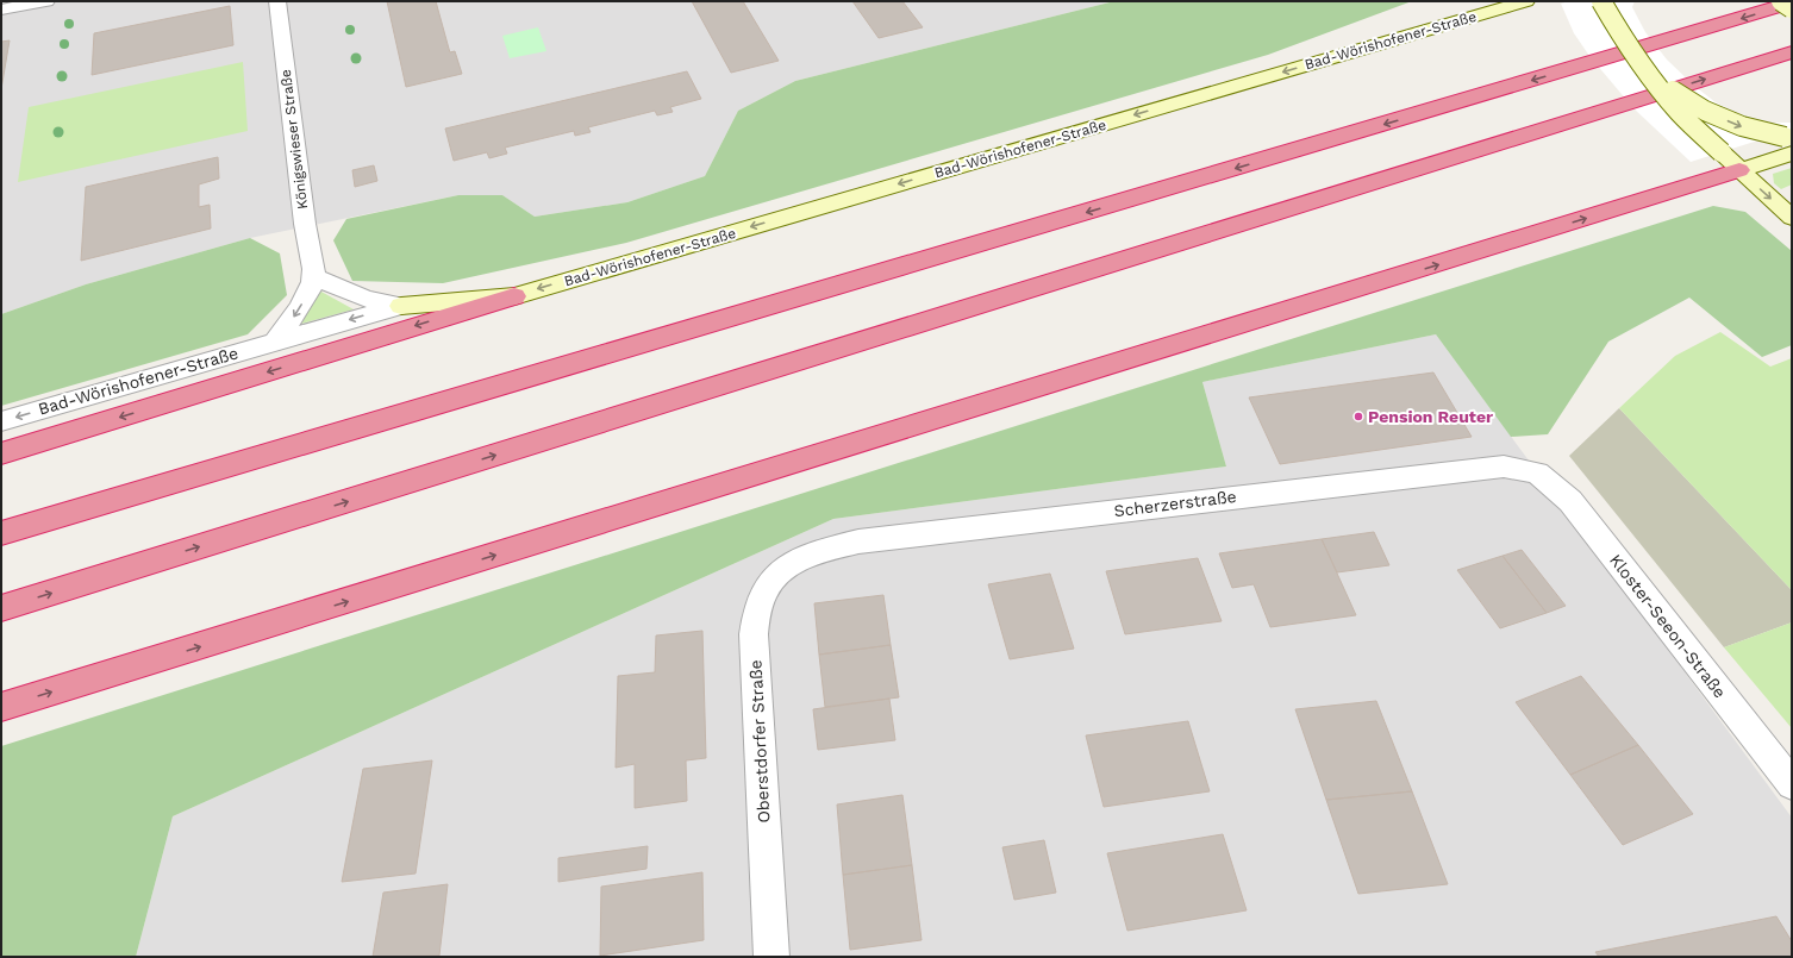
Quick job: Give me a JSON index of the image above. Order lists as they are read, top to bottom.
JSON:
{
  "streets": {
    "main road": ["Bad-Wörishofener-Straße"],
    "street": [
      "Königswieser Straße",
      "Scherzerstraße",
      "Kloster-Seeon-Straße",
      "Oberstdorfer Straße"
    ]
  },
  "crossings": [
    ["Bad-Wörishofener-Straße", "Königswieser Straße"],
    ["Scherzerstraße", "Kloster-Seeon-Straße"],
    ["Scherzerstraße", "Oberstdorfer Straße"]
  ],
  "one_way": ["Bad-Wörishofener-Straße"],
  "places": ["Pension Reuter"]
}
